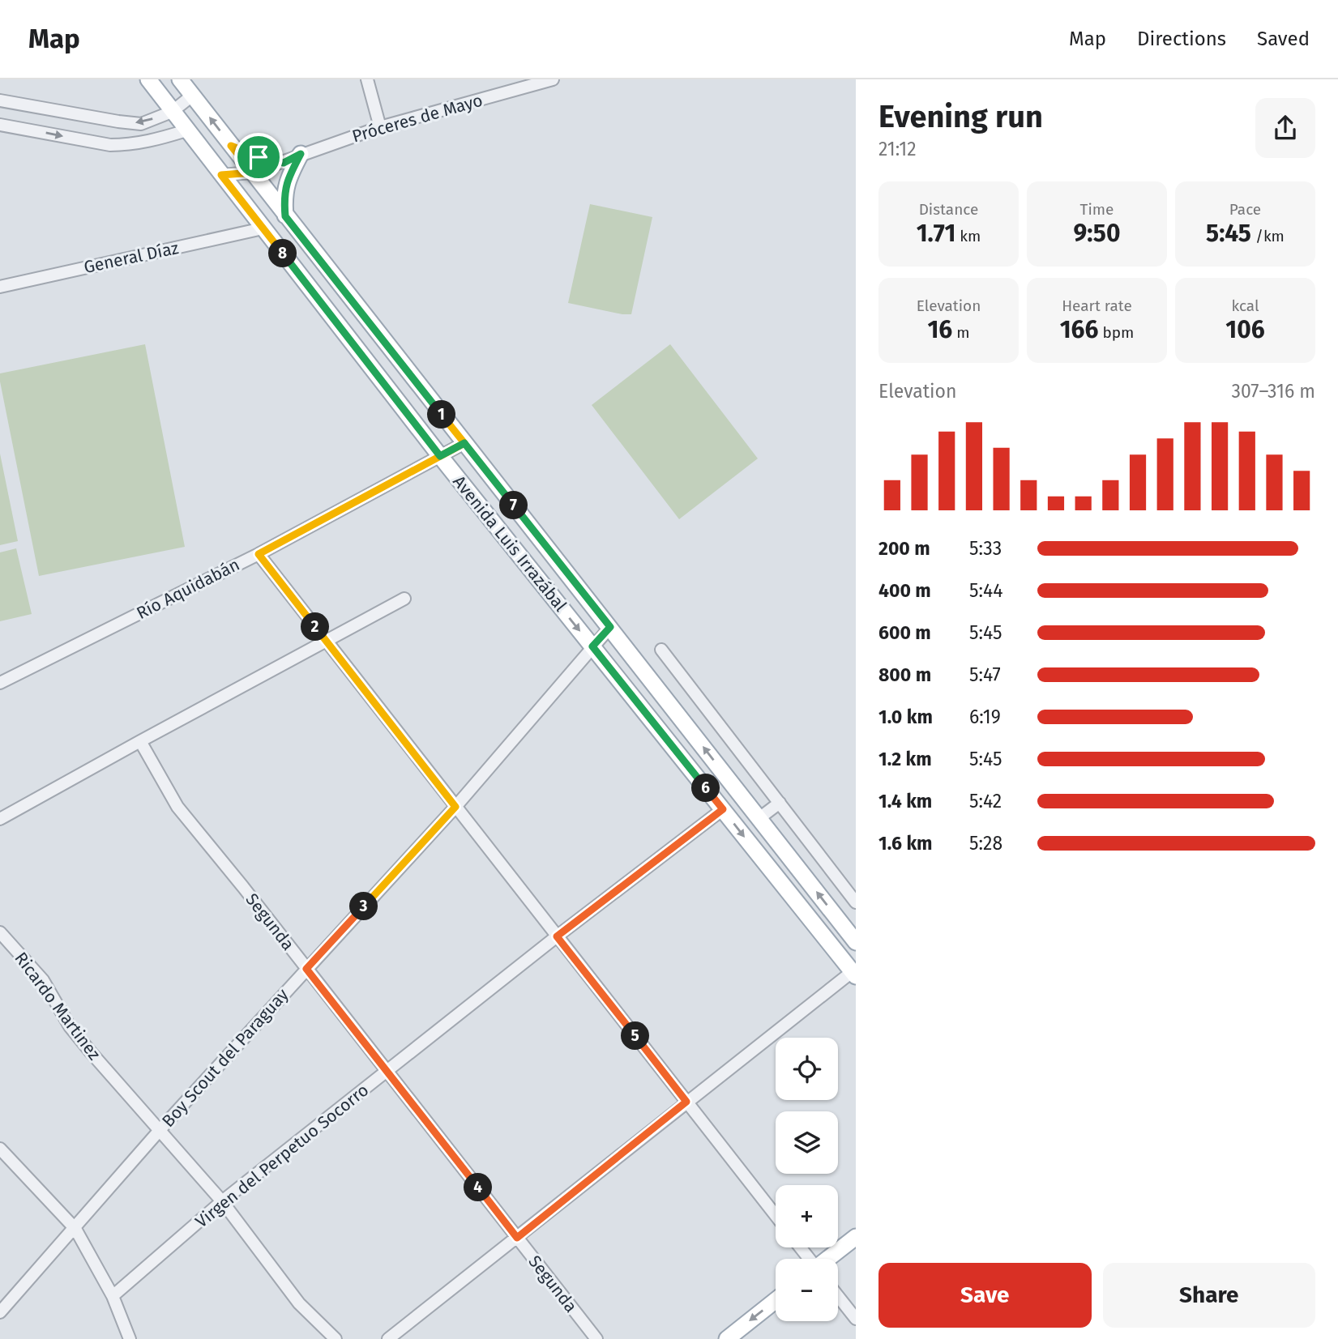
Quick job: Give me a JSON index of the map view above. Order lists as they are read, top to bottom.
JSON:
{
  "streets": {
    "main road": ["Avenida Luis Irrazábal"],
    "street": [
      "Próceres de Mayo",
      "General Díaz",
      "Río Aquidabán",
      "Segunda",
      "Ricardo Martinez",
      "Boy Scout del Paraguay",
      "Virgen del Perpetuo Socorro"
    ]
  },
  "crossings": [
    ["Próceres de Mayo", "Avenida Luis Irrazábal"],
    ["General Díaz", "Avenida Luis Irrazábal"],
    ["Avenida Luis Irrazábal", "Río Aquidabán"],
    ["Avenida Luis Irrazábal", "Boy Scout del Paraguay"],
    ["Avenida Luis Irrazábal", "Virgen del Perpetuo Socorro"],
    ["Segunda", "Boy Scout del Paraguay"],
    ["Segunda", "Virgen del Perpetuo Socorro"],
    ["Ricardo Martinez", "Boy Scout del Paraguay"],
    ["Ricardo Martinez", "Virgen del Perpetuo Socorro"]
  ],
  "page": {
    "header": "Map",
    "nav": ["Map", "Directions", "Saved"],
    "heading": ["Evening run", "21:12"],
    "stats": [
      ["Distance", "1.71 km"],
      ["Time", "9:50"],
      ["Pace", "5:45 /km"],
      ["Elevation", "16 m"],
      ["Heart rate", "166 bpm"],
      ["kcal", "106"]
    ],
    "pins": [
      "8",
      "1",
      "7",
      "2",
      "6",
      "3",
      "5",
      "4"
    ],
    "chart": ["Elevation", "307–316 m"],
    "list": [
      {
        "name": "200 m",
        "note": "5:33"
      },
      {
        "name": "400 m",
        "note": "5:44"
      },
      {
        "name": "600 m",
        "note": "5:45"
      },
      {
        "name": "800 m",
        "note": "5:47"
      },
      {
        "name": "1.0 km",
        "note": "6:19"
      },
      {
        "name": "1.2 km",
        "note": "5:45"
      },
      {
        "name": "1.4 km",
        "note": "5:42"
      },
      {
        "name": "1.6 km",
        "note": "5:28"
      }
    ],
    "map_buttons": ["+", "−"],
    "buttons": ["Save", "Share"]
  }
}
